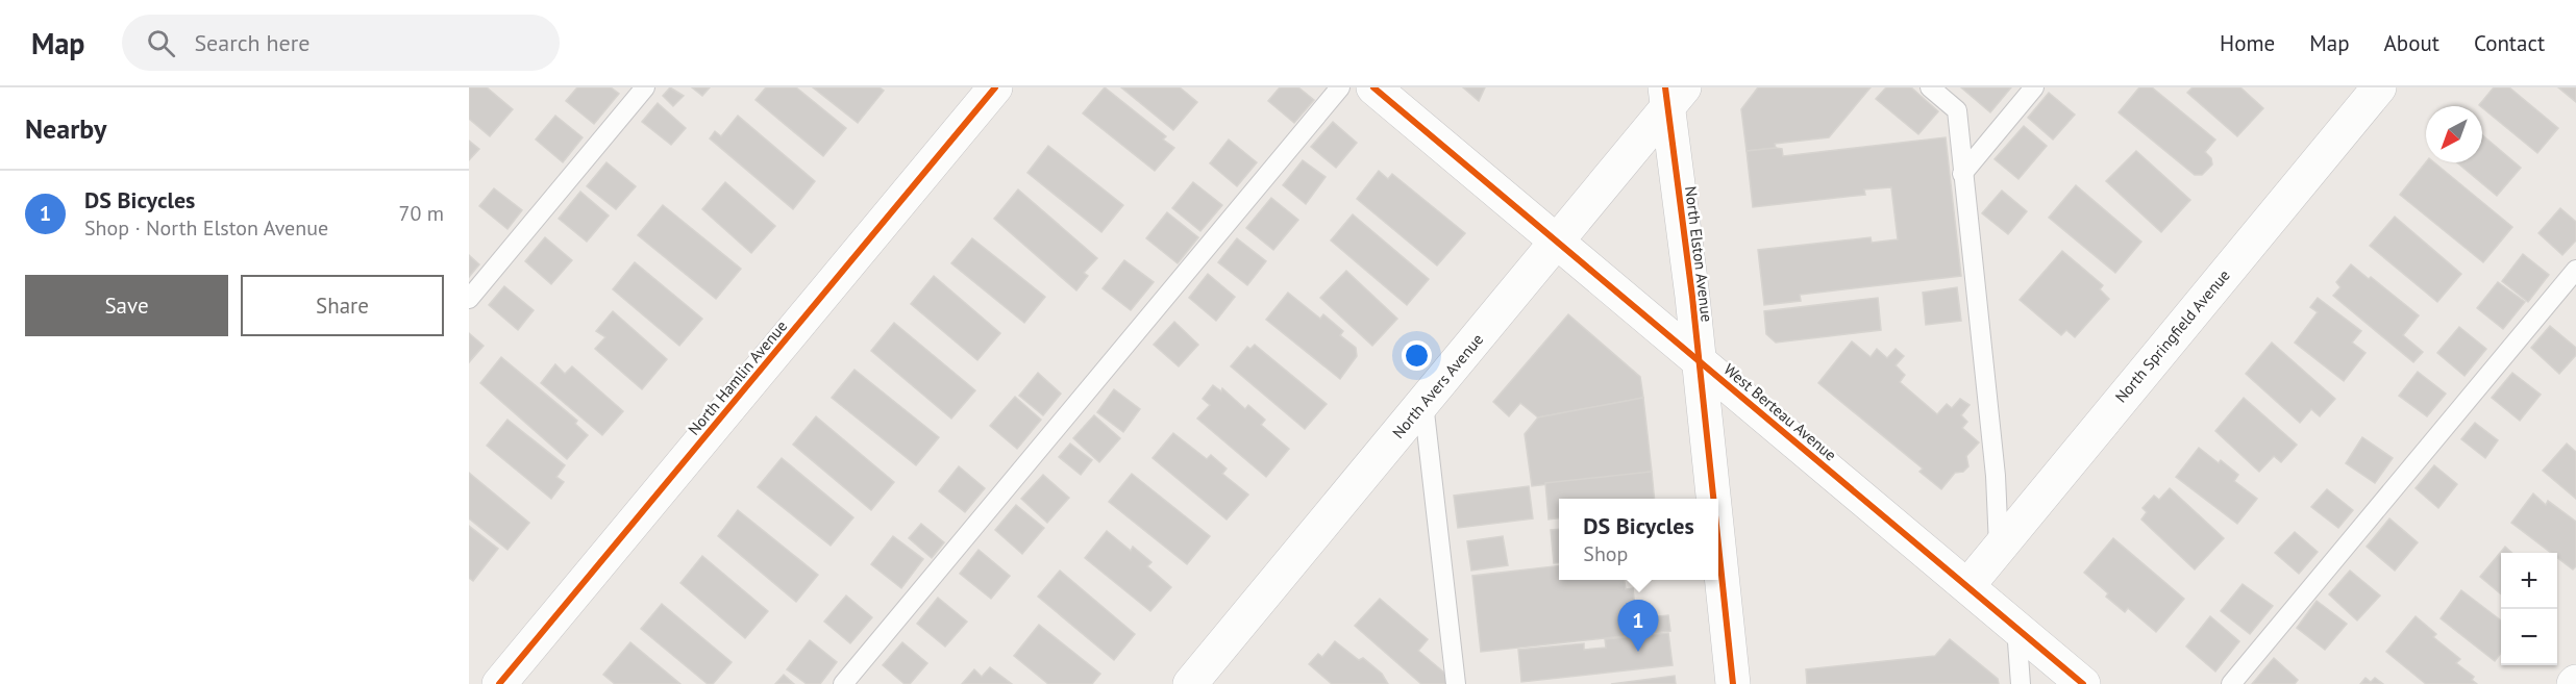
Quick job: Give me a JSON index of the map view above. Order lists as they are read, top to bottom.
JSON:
{
  "streets": {
    "street": [
      "North Elston Avenue",
      "North Springfield Avenue",
      "North Hamlin Avenue",
      "North Avers Avenue",
      "West Berteau Avenue"
    ]
  },
  "crossings": [
    ["North Elston Avenue", "North Avers Avenue"],
    ["North Elston Avenue", "West Berteau Avenue"],
    ["North Springfield Avenue", "West Berteau Avenue"],
    ["North Avers Avenue", "West Berteau Avenue"]
  ],
  "north": "bottom left",
  "page": {
    "header": "Map",
    "search": "Search here",
    "nav": [
      "Home",
      "Map",
      "About",
      "Contact"
    ],
    "heading": "Nearby",
    "list": [
      {
        "mark": "1",
        "name": "DS Bicycles",
        "note": "Shop · North Elston Avenue",
        "value": "70 m"
      }
    ],
    "buttons": ["Save", "Share"],
    "popup": ["DS Bicycles", "Shop"],
    "map_buttons": ["+", "−"],
    "pins": "1"
  }
}
